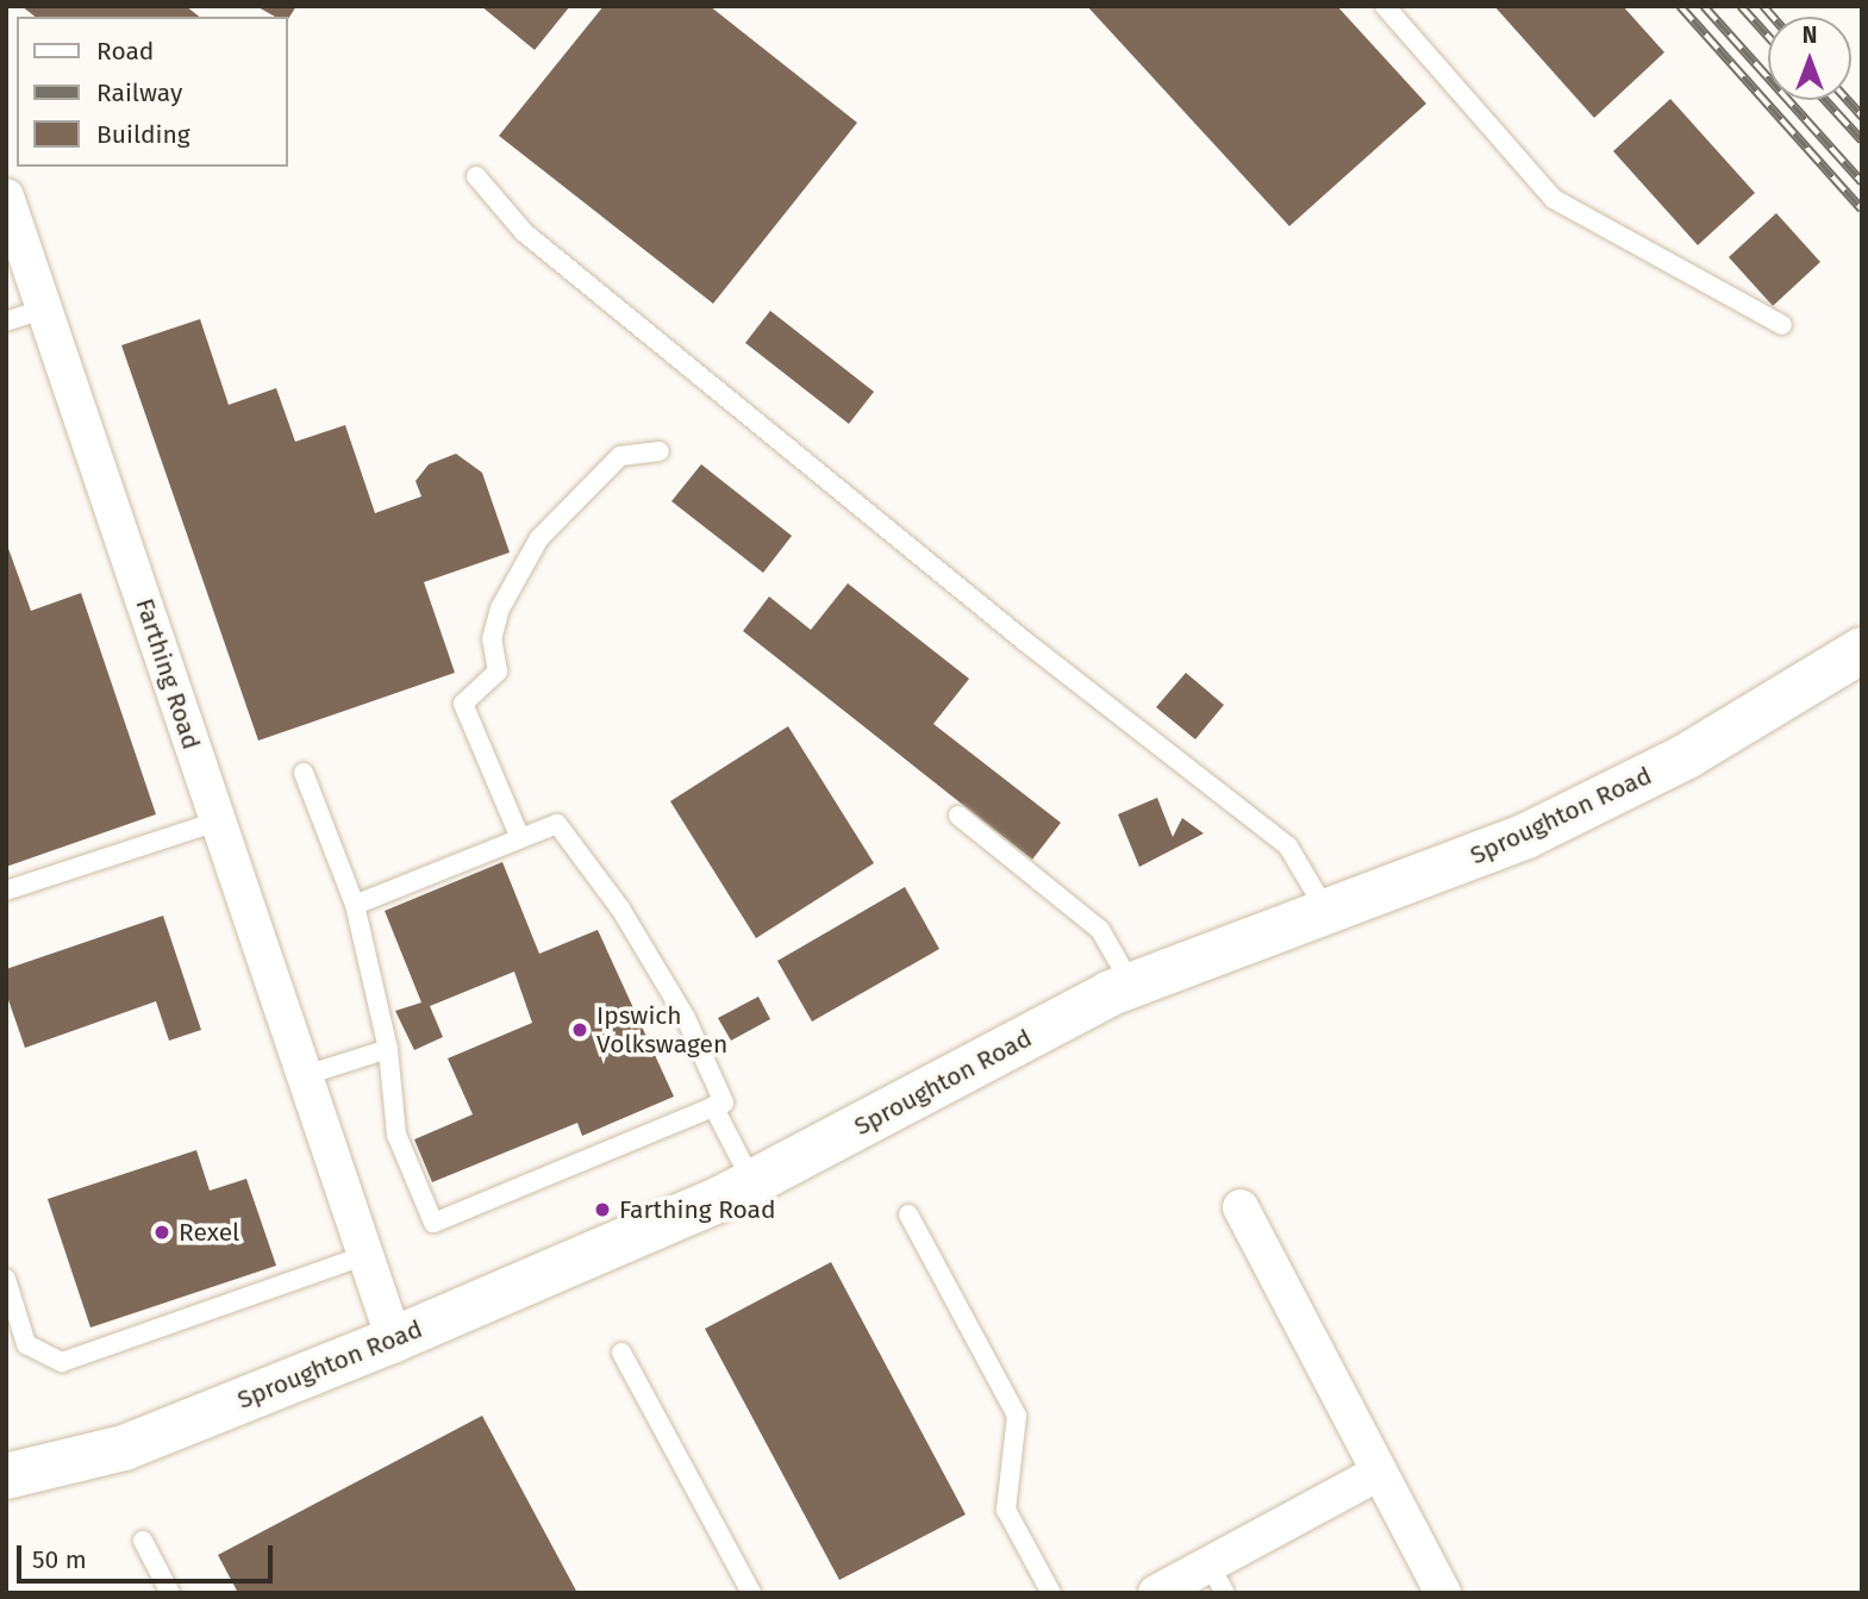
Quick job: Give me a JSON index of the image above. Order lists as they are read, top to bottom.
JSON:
{
  "streets": {
    "street": ["Farthing Road", "Sproughton Road"]
  },
  "crossings": [
    ["Farthing Road", "Sproughton Road"]
  ],
  "places": ["Ipswich Volkswagen", "Farthing Road", "Rexel"],
  "legend": ["Road", "Railway", "Building"],
  "scale_bar": "50 m",
  "north": "top"
}
